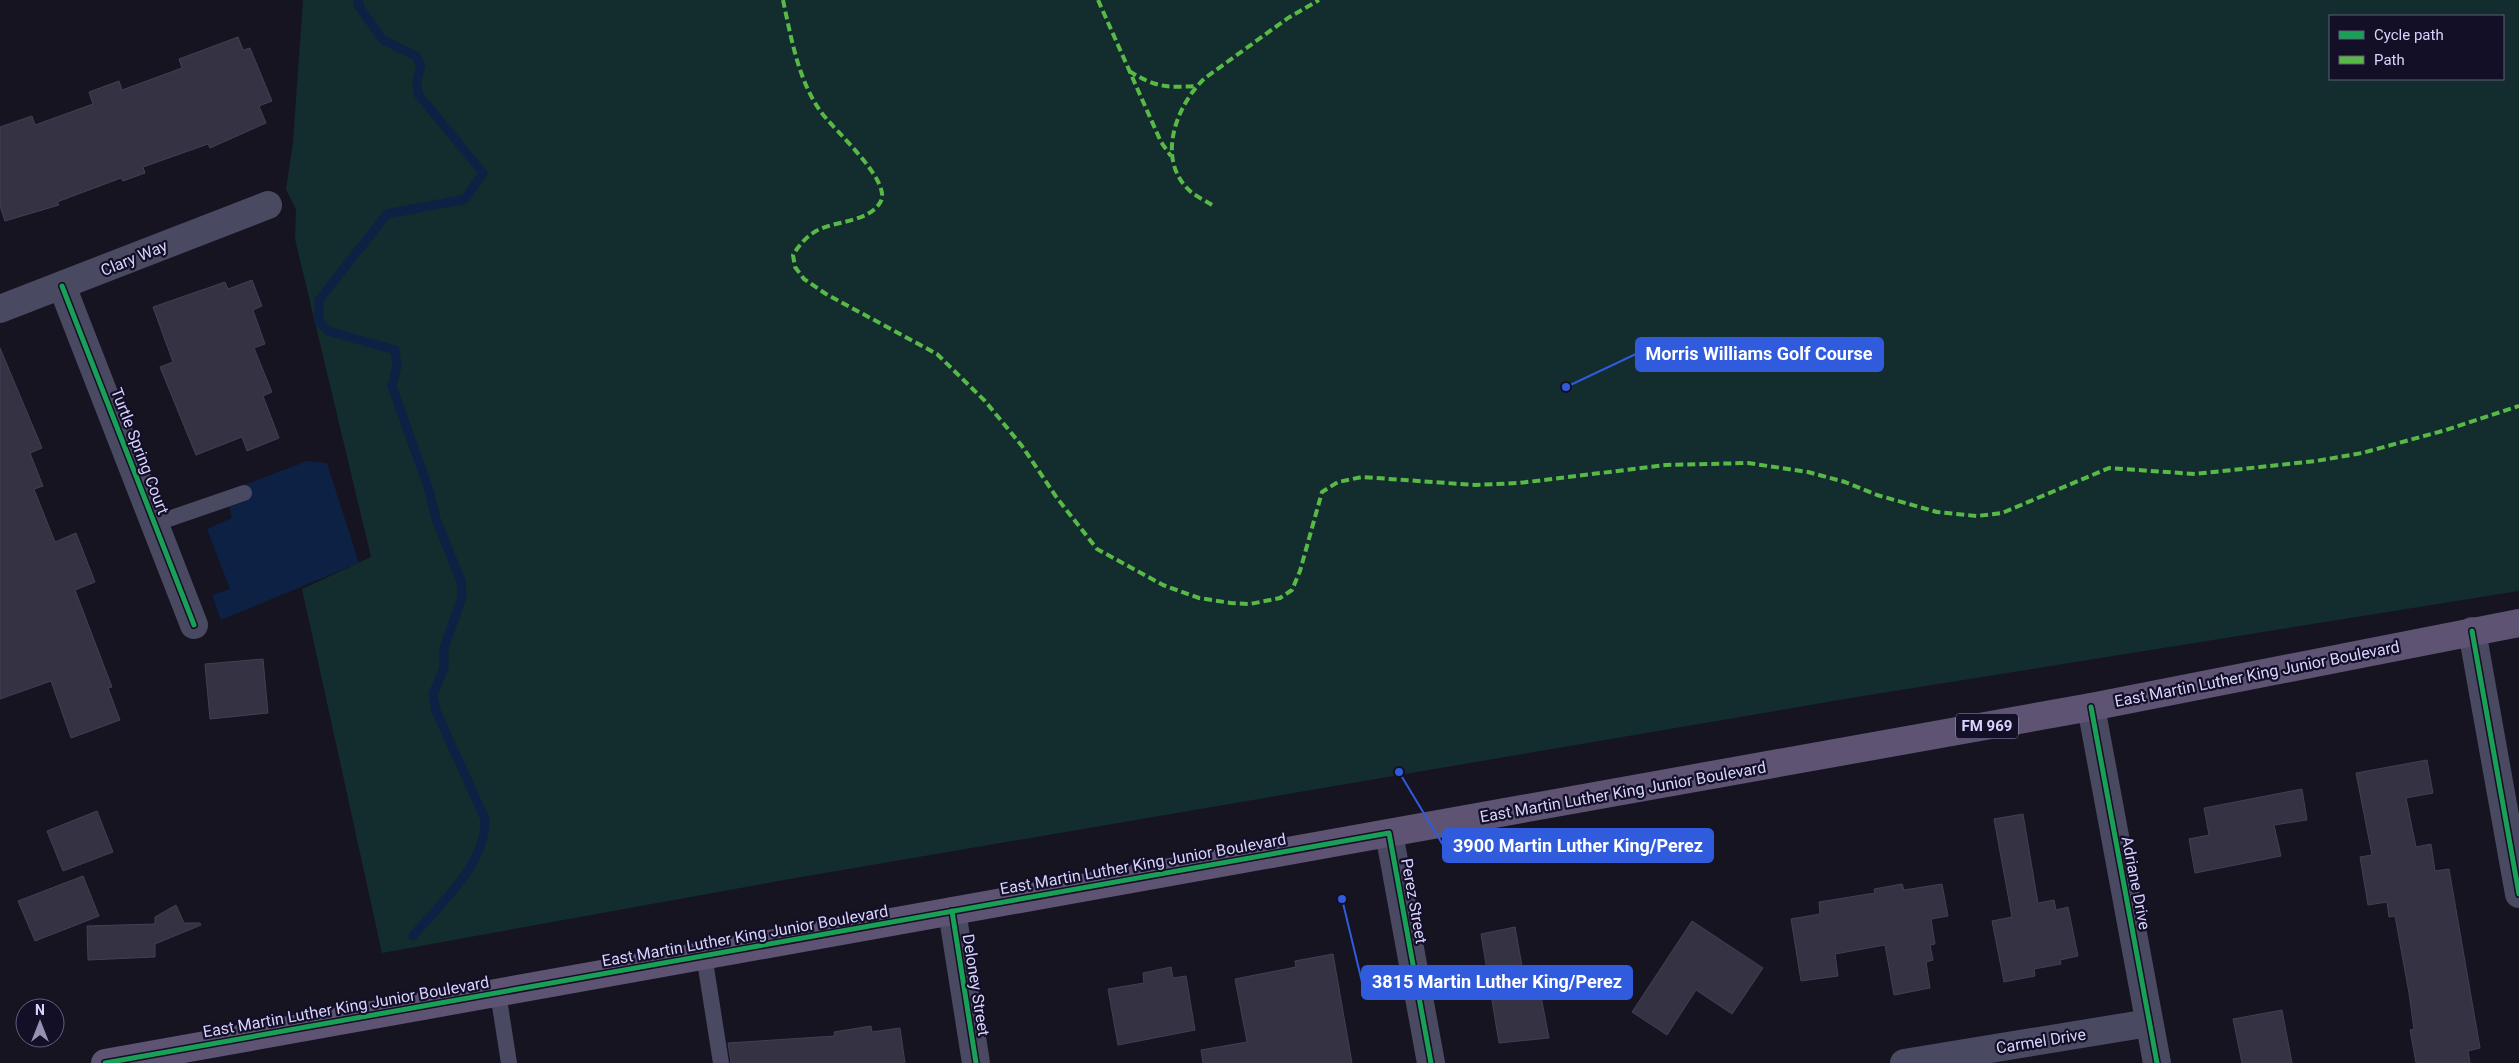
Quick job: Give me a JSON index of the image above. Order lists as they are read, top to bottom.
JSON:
{
  "streets": {
    "main road": ["East Martin Luther King Junior Boulevard", "FM 969"],
    "street": [
      "Clary Way",
      "Turtle Spring Court",
      "Adriane Drive",
      "Perez Street",
      "Deloney Street",
      "Carmel Drive"
    ]
  },
  "crossings": [
    ["Clary Way", "Turtle Spring Court"],
    ["East Martin Luther King Junior Boulevard", "Adriane Drive"],
    ["East Martin Luther King Junior Boulevard", "Perez Street"],
    ["East Martin Luther King Junior Boulevard", "Deloney Street"],
    ["Adriane Drive", "Carmel Drive"]
  ],
  "places": ["Morris Williams Golf Course", "3900 Martin Luther King/Perez", "3815 Martin Luther King/Perez"],
  "legend": ["Cycle path", "Path"],
  "north": "top"
}
